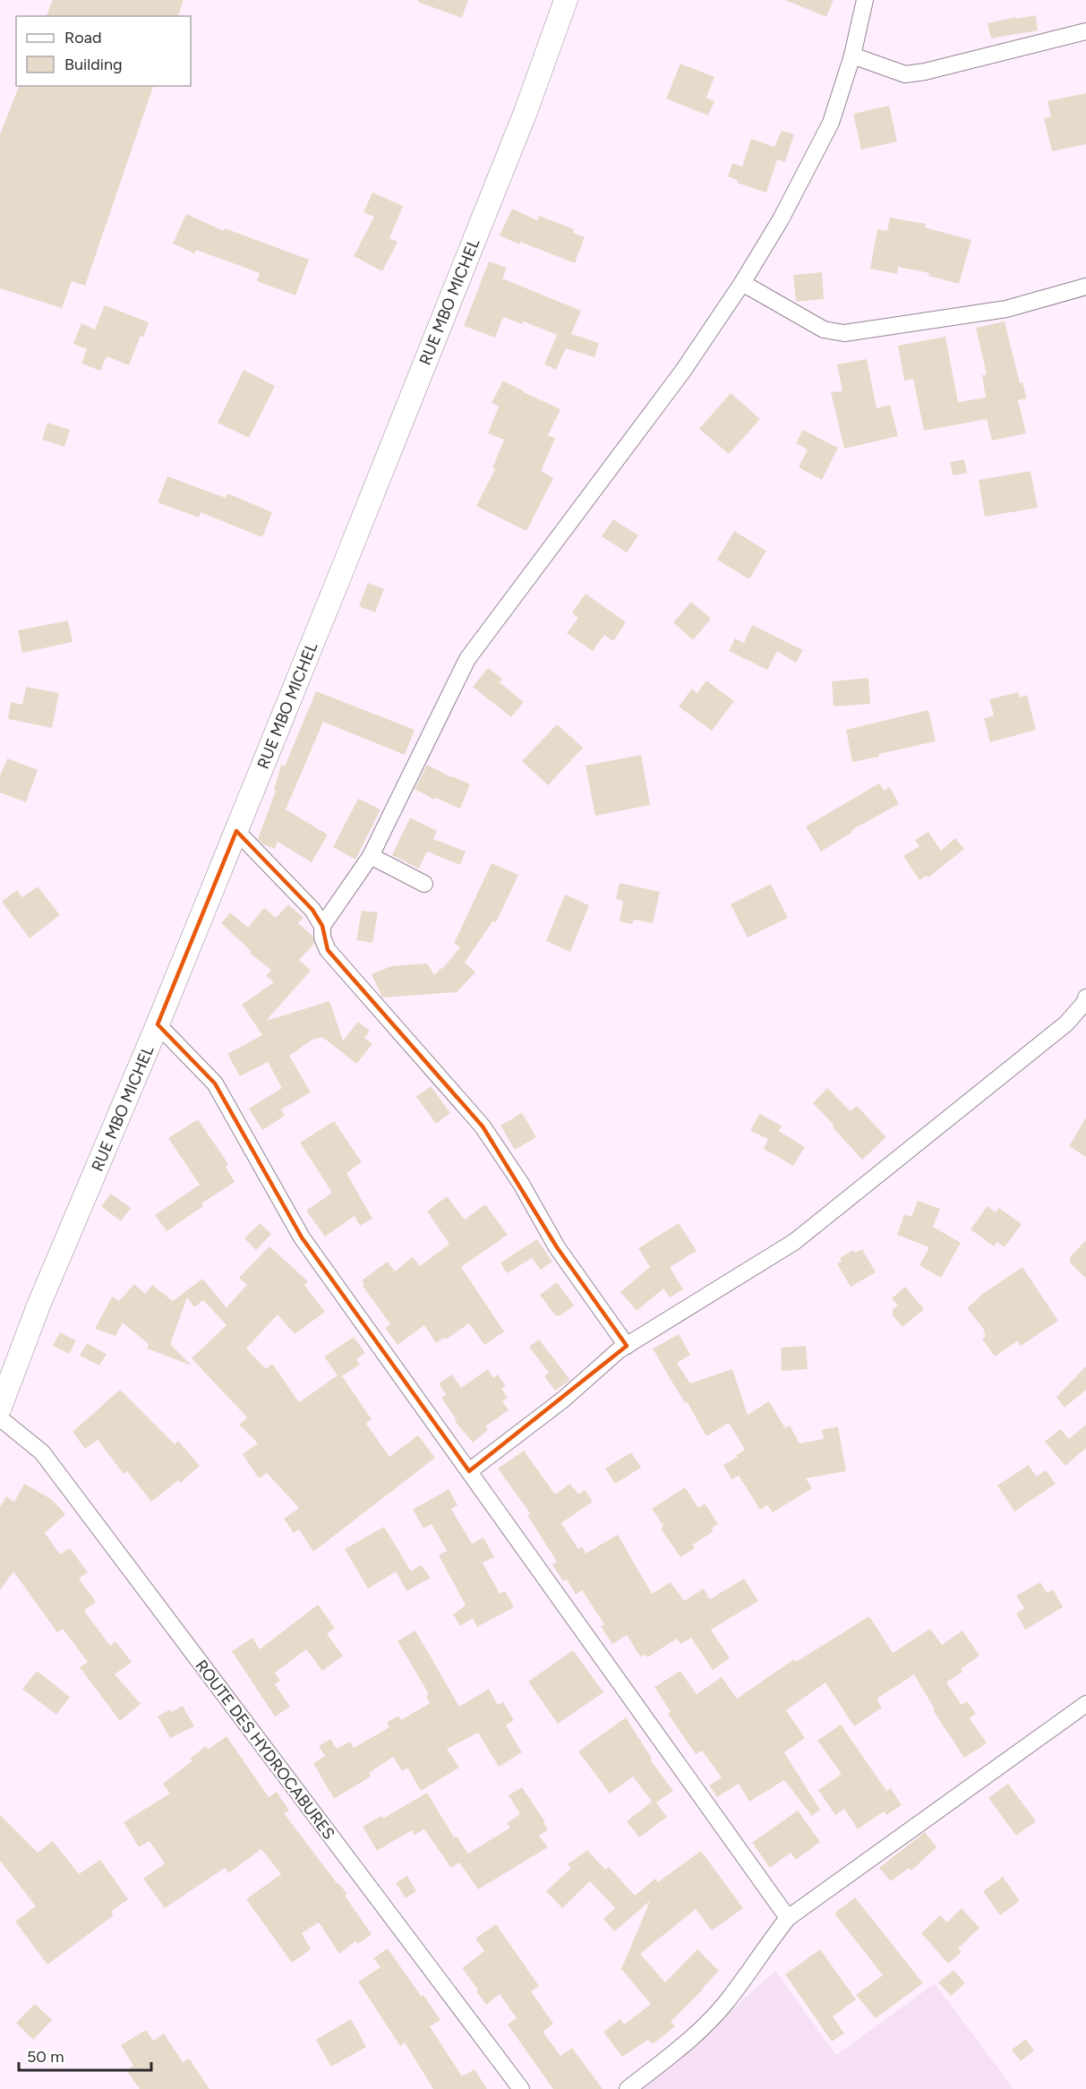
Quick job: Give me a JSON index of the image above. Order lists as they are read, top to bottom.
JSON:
{
  "streets": {
    "street": ["RUE MBO MICHEL", "ROUTE DES HYDROCABURES"]
  },
  "legend": ["Road", "Building"],
  "scale_bar": "50 m"
}
